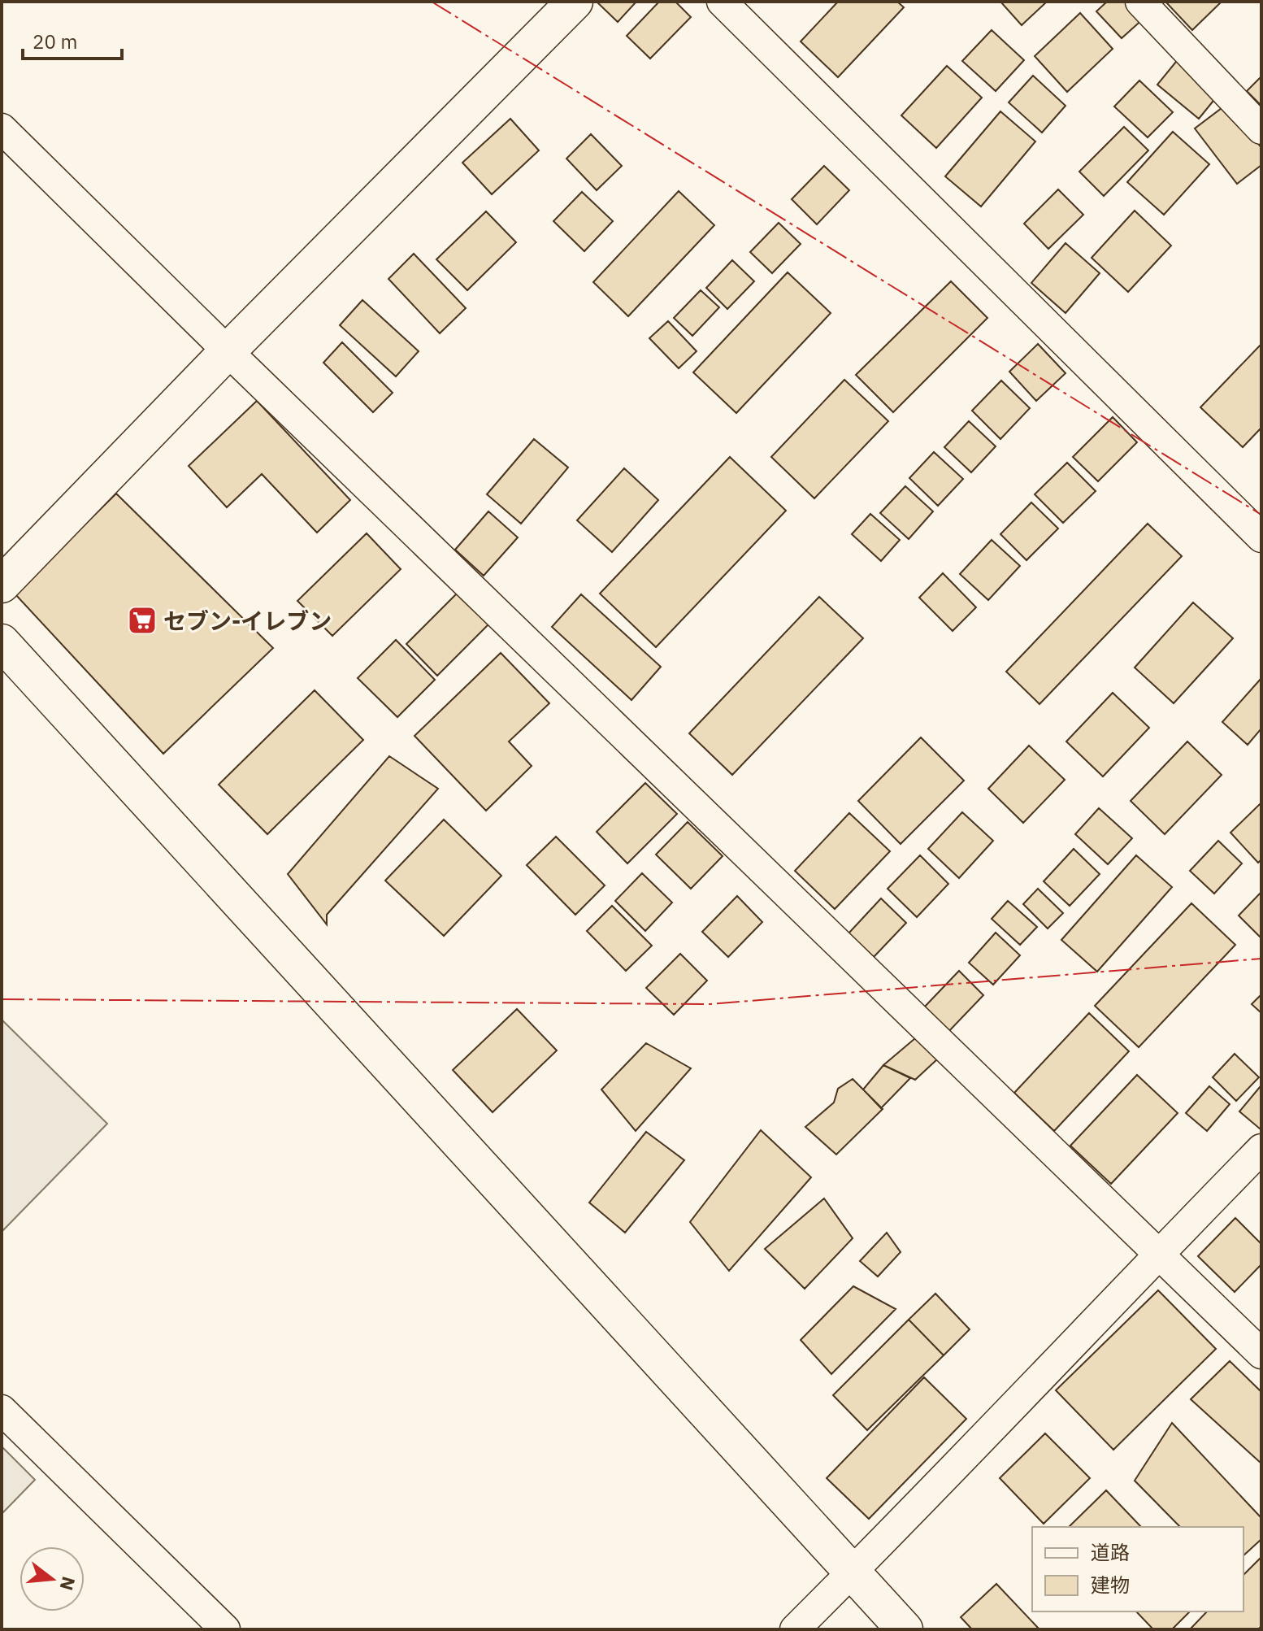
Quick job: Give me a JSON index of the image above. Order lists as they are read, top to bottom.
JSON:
{
  "places": {
    "supermarket": ["セブン-イレブン"]
  },
  "legend": ["道路", "建物"],
  "scale_bar": "20 m",
  "north": "right"
}
